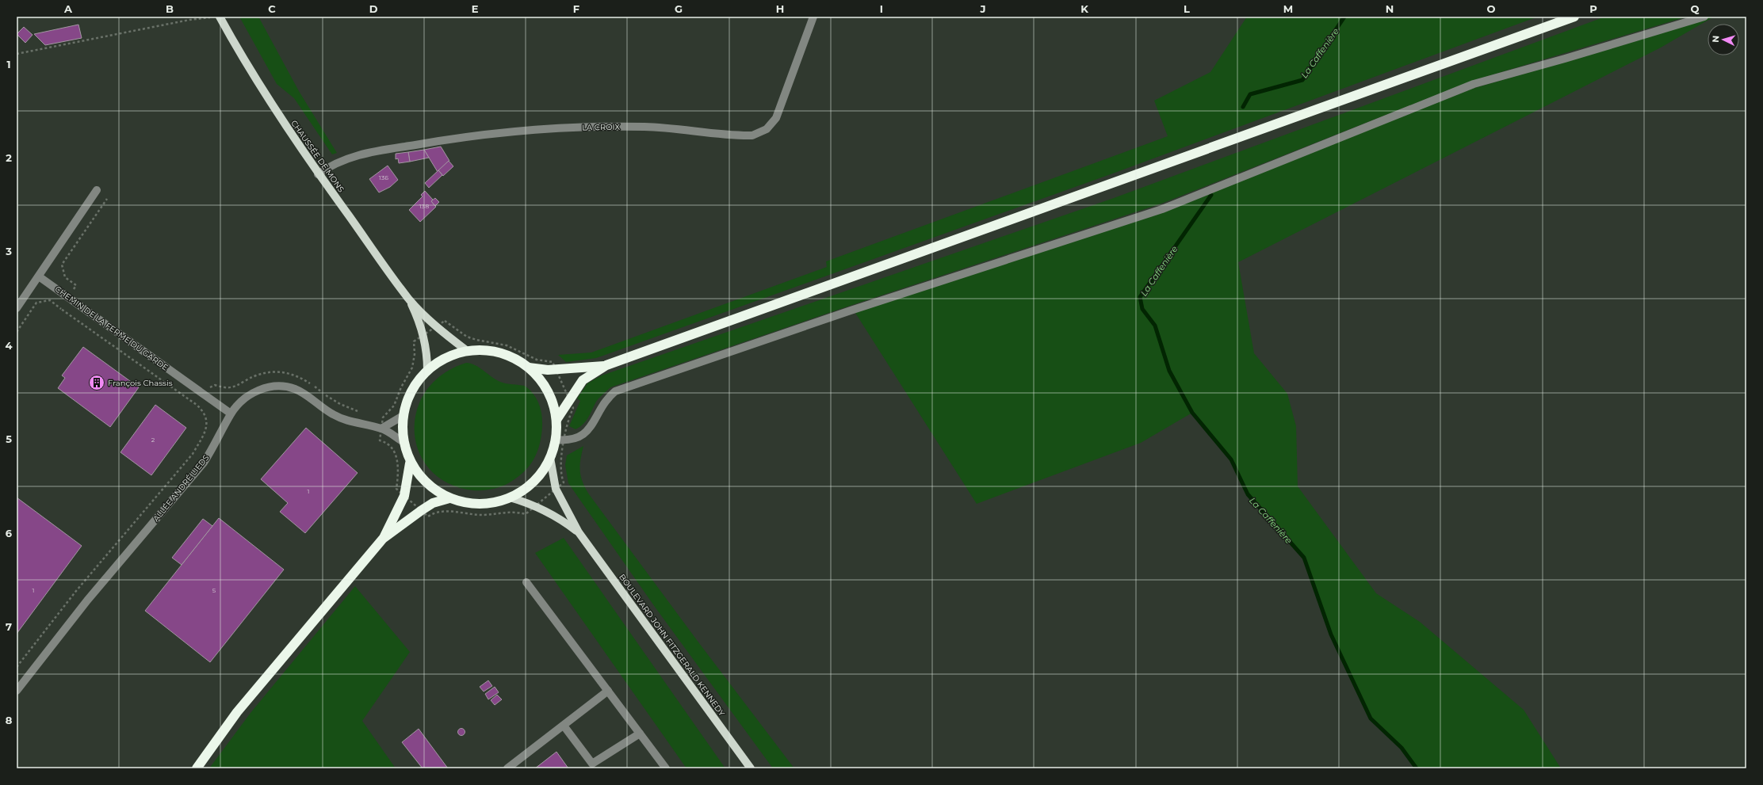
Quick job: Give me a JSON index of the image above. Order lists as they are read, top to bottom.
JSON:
{
  "streets": {
    "main road": ["CHAUSSÉE DE MONS", "BOULEVARD JOHN FITZGERALD KENNEDY"],
    "street": ["LA CROIX", "CHEMIN DE LA FERME DU GARDE", "ALLÉE ANDRÉ LIEDS"]
  },
  "crossings": [
    ["LA CROIX", "CHAUSSÉE DE MONS"],
    ["CHEMIN DE LA FERME DU GARDE", "ALLÉE ANDRÉ LIEDS"]
  ],
  "water": ["La Caffenière"],
  "places": {
    "building": ["François Chassis"]
  },
  "house_numbers": [
    "136",
    "138",
    "2",
    "1",
    "1",
    "5"
  ],
  "north": "left",
  "grid": {
    "columns": [
      "A",
      "B",
      "C",
      "D",
      "E",
      "F",
      "G",
      "H",
      "I",
      "J",
      "K",
      "L",
      "M",
      "N",
      "O",
      "P",
      "Q"
    ],
    "rows": [
      "1",
      "2",
      "3",
      "4",
      "5",
      "6",
      "7",
      "8"
    ]
  }
}
